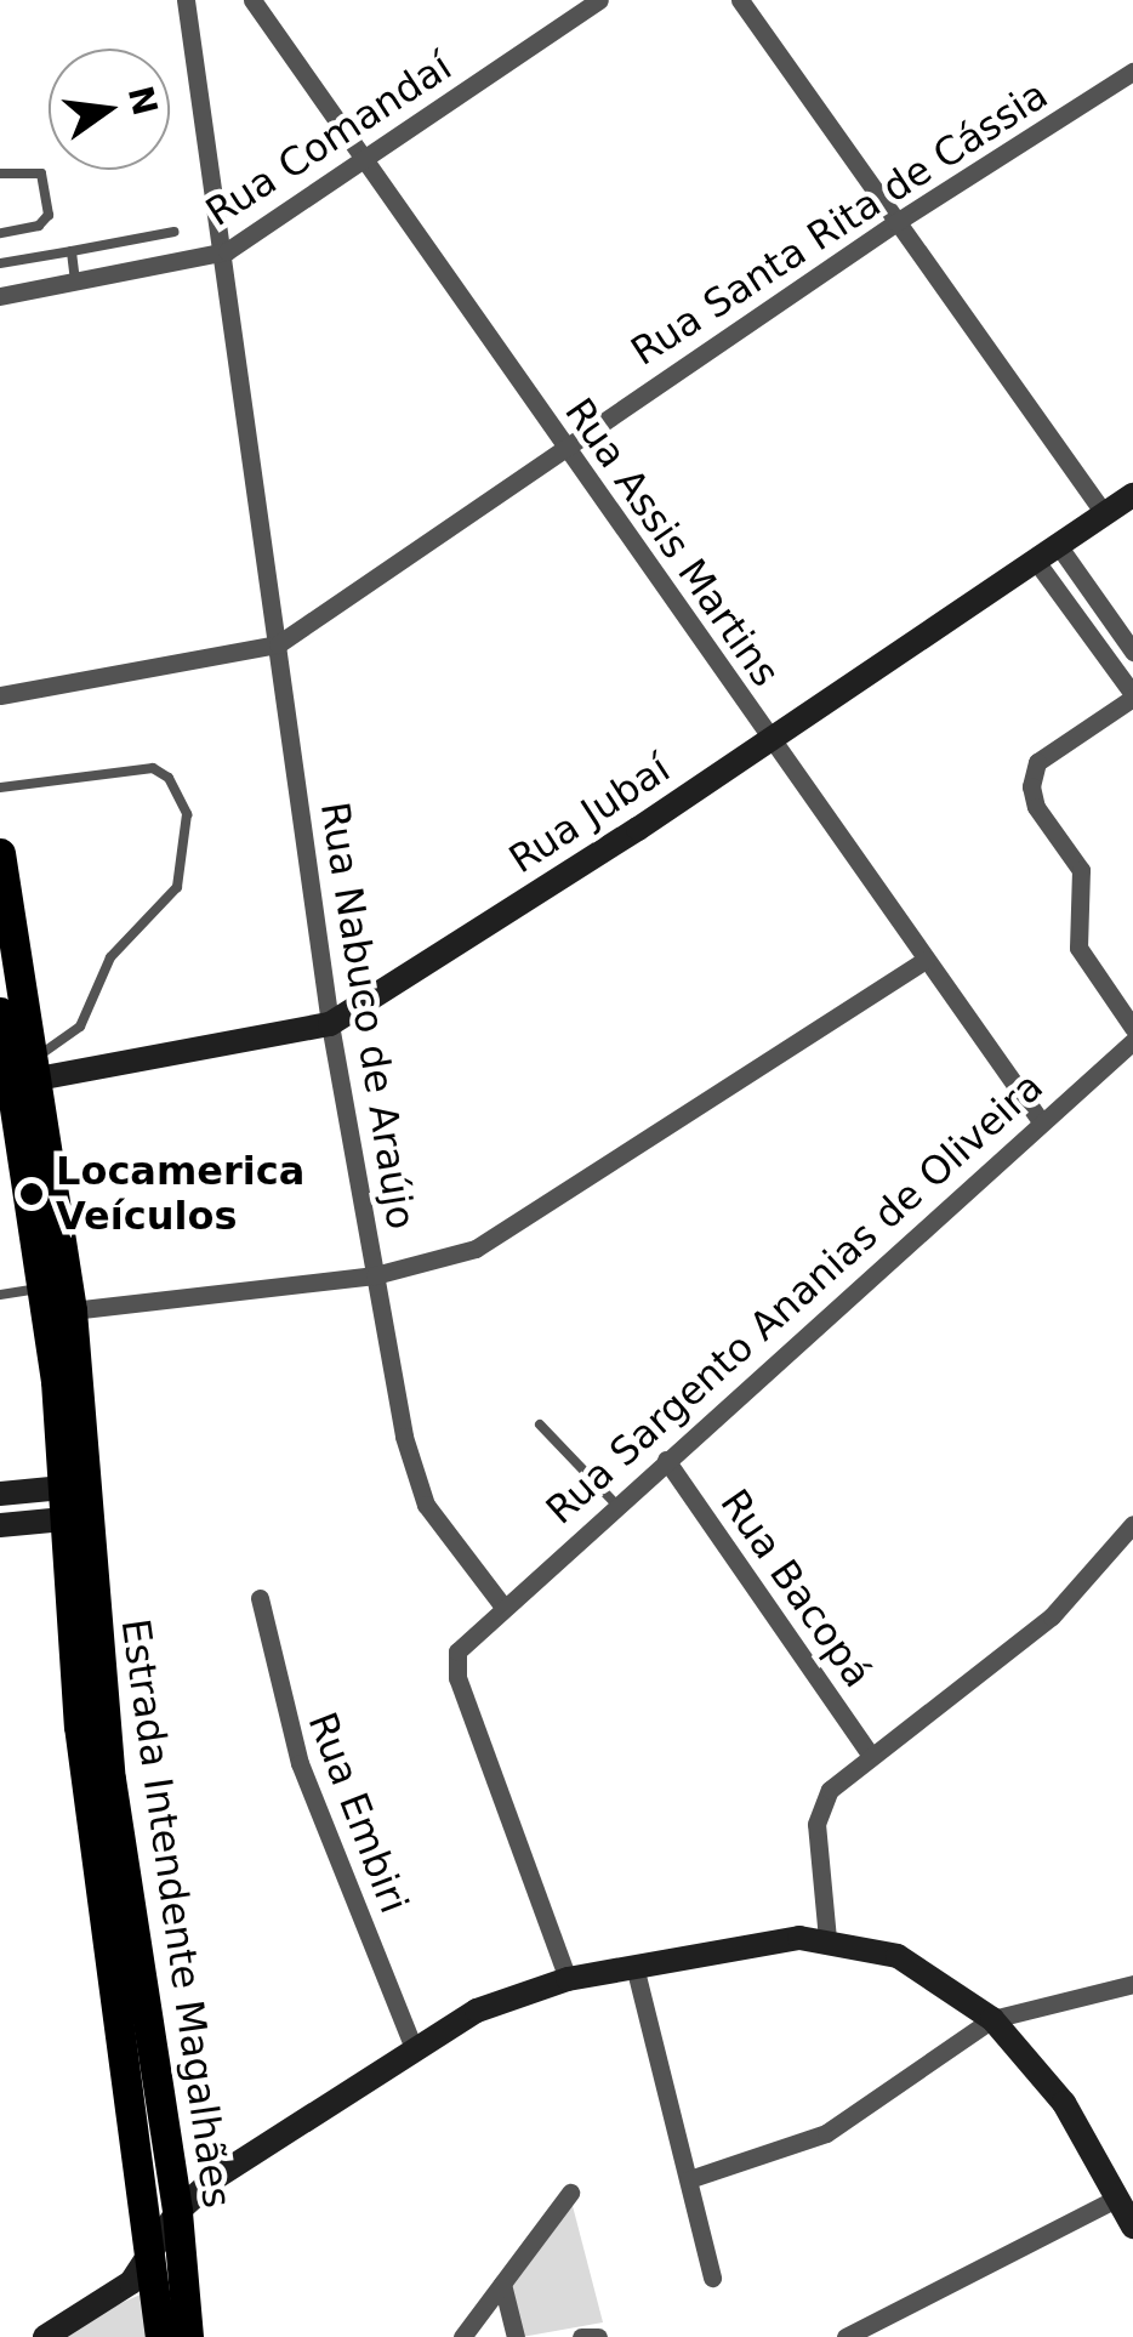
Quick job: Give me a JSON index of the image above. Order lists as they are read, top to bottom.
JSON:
{
  "streets": {
    "main road": ["Estrada Intendente Magalhães"],
    "street": [
      "Rua Comandaí",
      "Rua Santa Rita de Cássia",
      "Rua Assis Martins",
      "Rua Jubaí",
      "Rua Nabuco de Araújo",
      "Rua Sargento Ananias de Oliveira",
      "Rua Bacopá",
      "Rua Embiri"
    ]
  },
  "crossings": [
    ["Rua Comandaí", "Rua Assis Martins"],
    ["Rua Comandaí", "Rua Nabuco de Araújo"],
    ["Rua Santa Rita de Cássia", "Rua Assis Martins"],
    ["Rua Santa Rita de Cássia", "Rua Nabuco de Araújo"],
    ["Rua Assis Martins", "Rua Jubaí"],
    ["Rua Assis Martins", "Rua Sargento Ananias de Oliveira"],
    ["Rua Jubaí", "Rua Nabuco de Araújo"],
    ["Rua Jubaí", "Estrada Intendente Magalhães"],
    ["Rua Nabuco de Araújo", "Rua Sargento Ananias de Oliveira"],
    ["Rua Sargento Ananias de Oliveira", "Rua Bacopá"]
  ],
  "places": ["Locamerica Veículos"],
  "north": "right"
}
